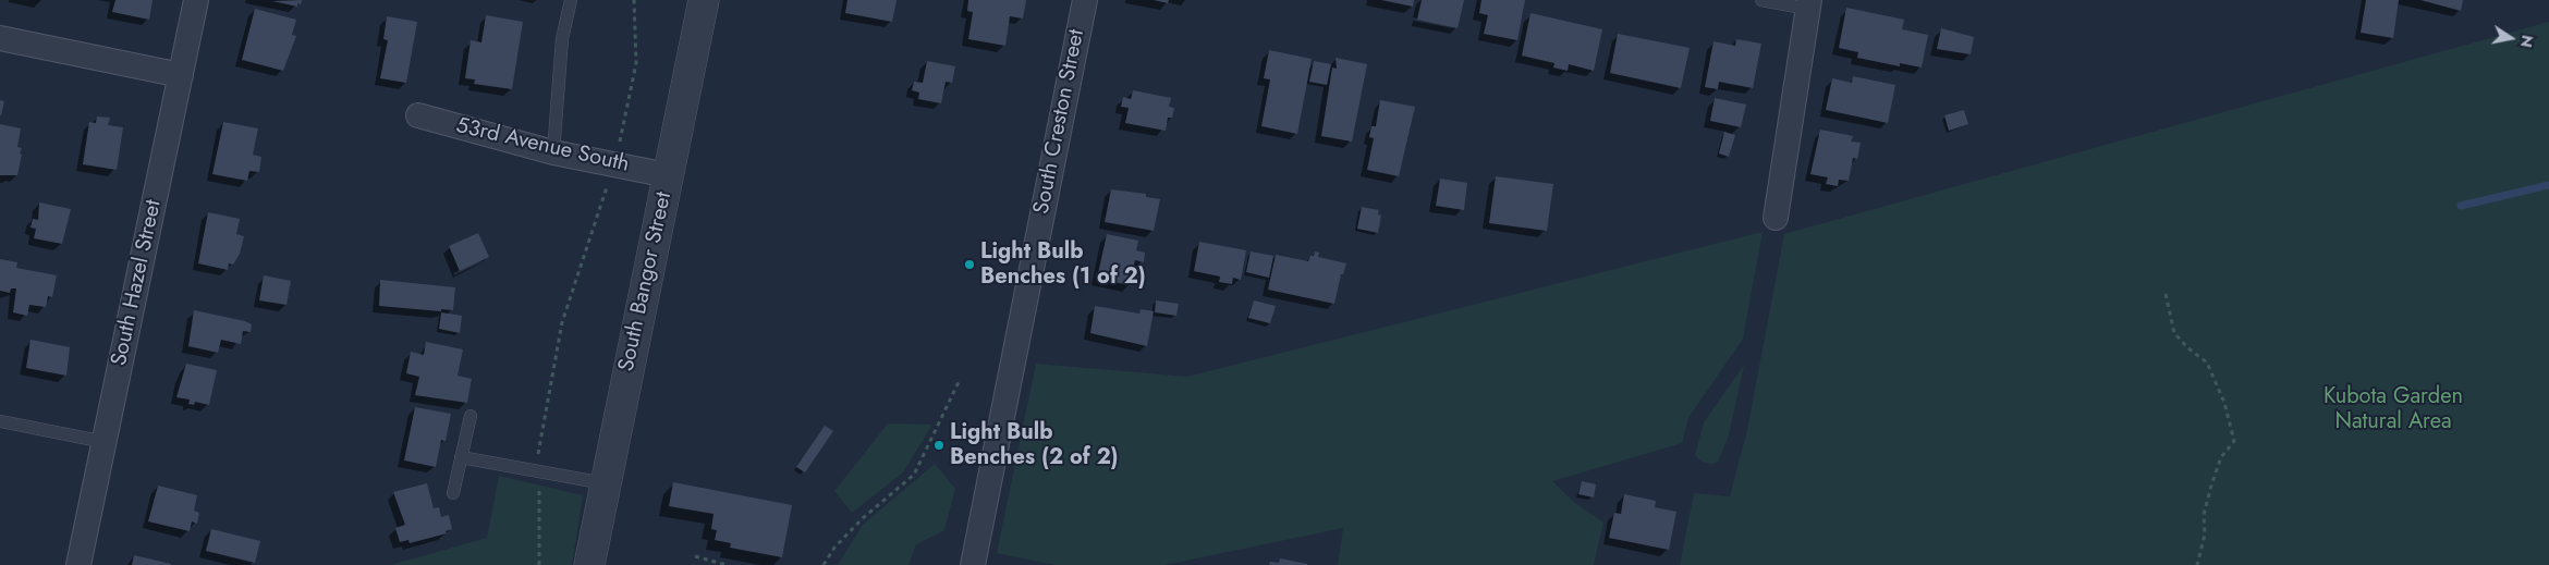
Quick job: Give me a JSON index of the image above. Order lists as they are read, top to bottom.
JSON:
{
  "streets": {
    "street": [
      "South Creston Street",
      "53rd Avenue South",
      "South Bangor Street",
      "South Hazel Street"
    ]
  },
  "crossings": [
    ["53rd Avenue South", "South Bangor Street"]
  ],
  "parks": ["Kubota Garden Natural Area"],
  "places": ["Light Bulb Benches (1 of 2)", "Light Bulb Benches (2 of 2)"],
  "north": "right"
}
